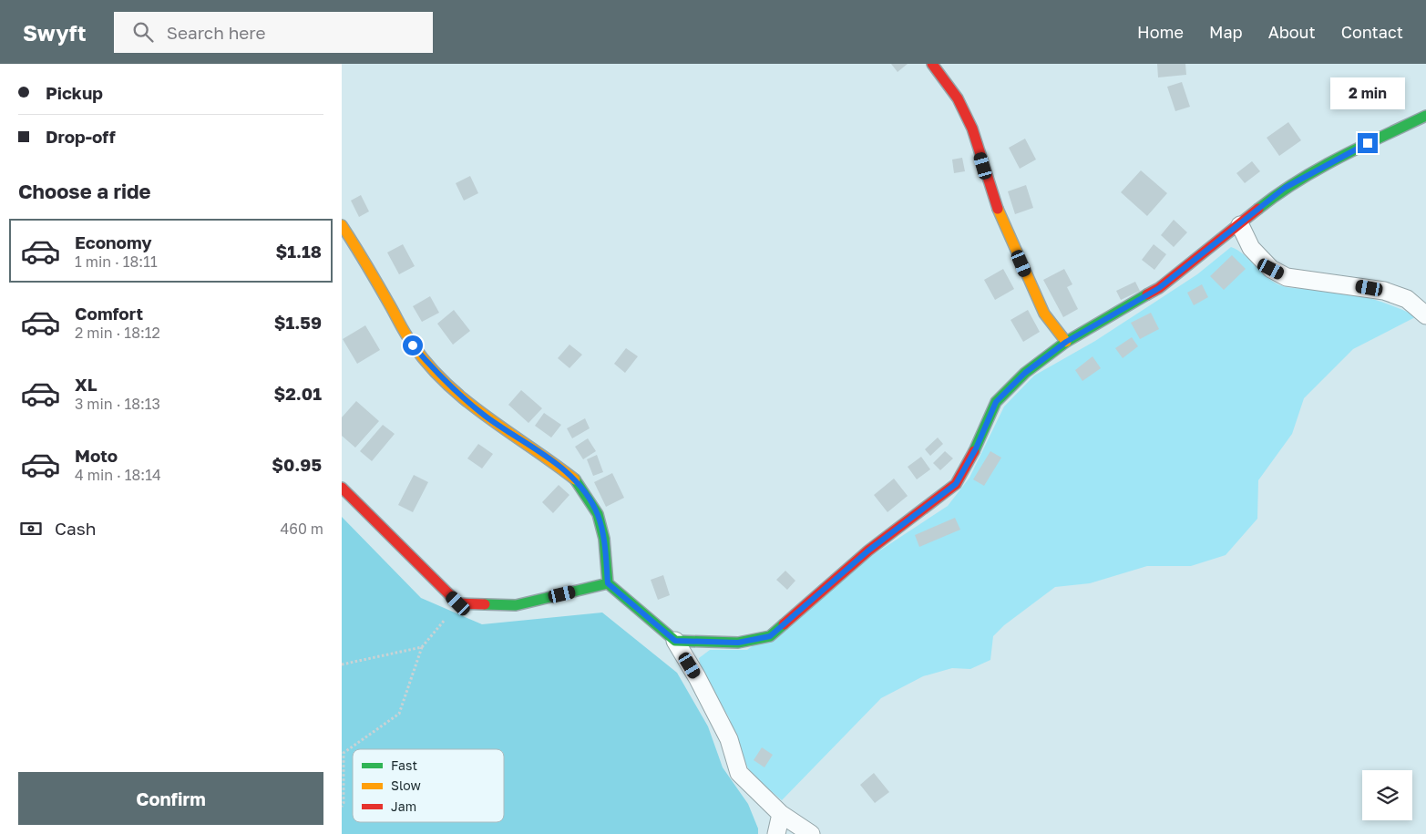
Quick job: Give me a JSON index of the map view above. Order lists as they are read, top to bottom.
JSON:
{
  "legend": ["Fast", "Slow", "Jam"],
  "page": {
    "header": "Swyft",
    "search": "Search here",
    "nav": [
      "Home",
      "Map",
      "About",
      "Contact"
    ],
    "banner": ["Pickup", "Drop-off"],
    "bubble": "2 min",
    "heading": "Choose a ride",
    "list": [
      {
        "name": "Economy",
        "note": "1 min · 18:11",
        "value": "$1.18"
      },
      {
        "name": "Comfort",
        "note": "2 min · 18:12",
        "value": "$1.59"
      },
      {
        "name": "XL",
        "note": "3 min · 18:13",
        "value": "$2.01"
      },
      {
        "name": "Moto",
        "note": "4 min · 18:14",
        "value": "$0.95"
      }
    ],
    "pay": ["Cash", "460 m"],
    "buttons": "Confirm"
  }
}
